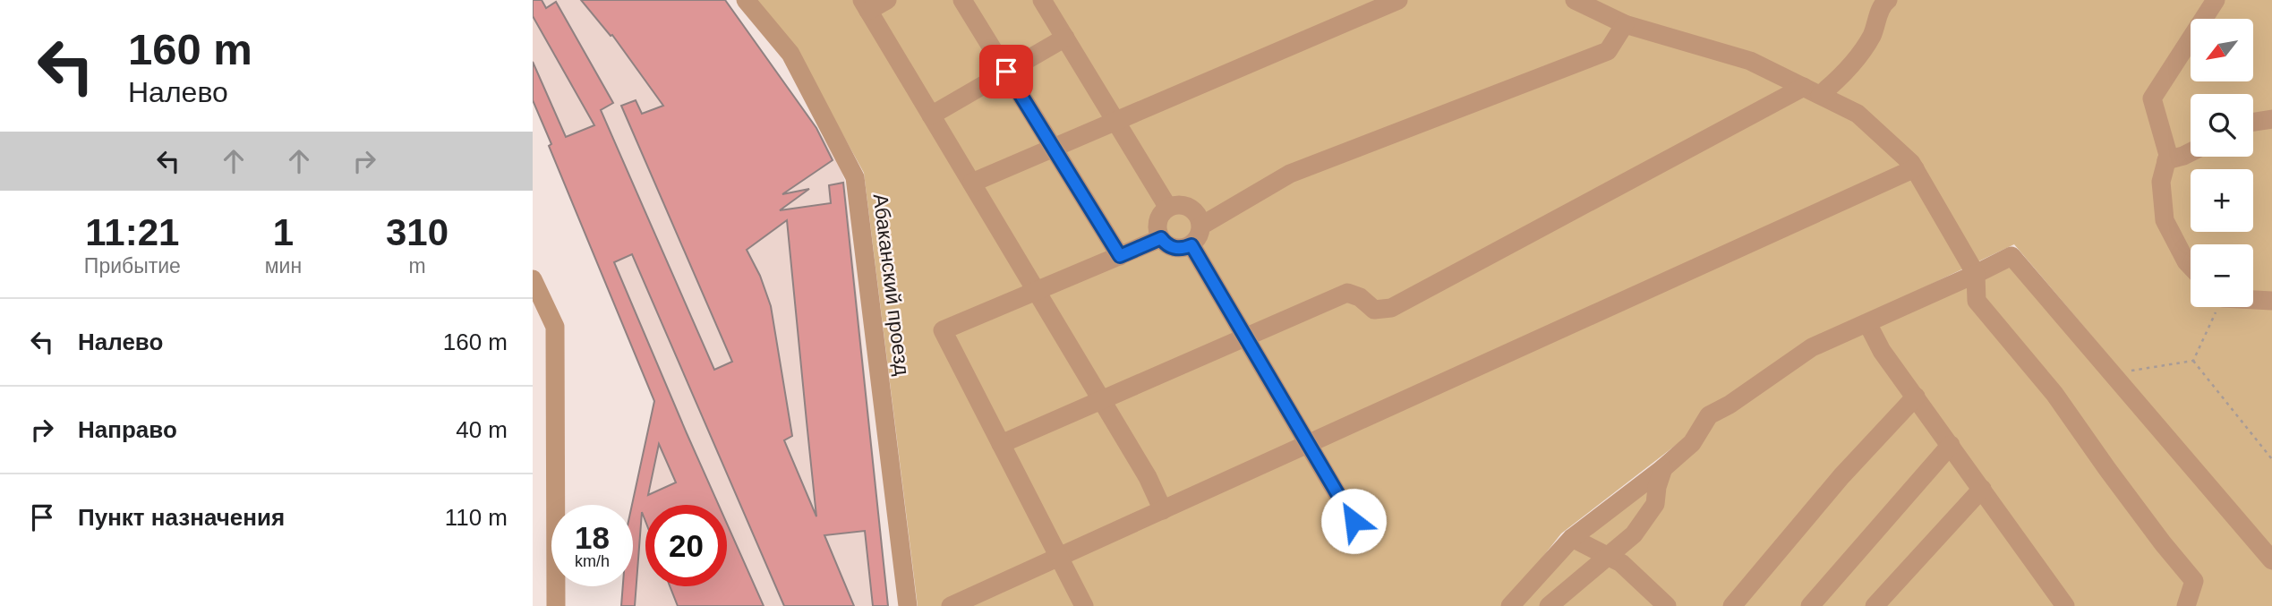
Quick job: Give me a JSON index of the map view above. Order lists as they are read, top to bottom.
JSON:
{
  "streets": {
    "street": ["Абаканский проезд"]
  },
  "north": "bottom left",
  "page": {
    "turn": ["160 m", "Налево"],
    "map_buttons": ["+", "−"],
    "eta": [
      "11:21",
      "Прибытие",
      "1",
      "мин",
      "310",
      "m"
    ],
    "list": [
      {
        "name": "Налево",
        "value": "160 m"
      },
      {
        "name": "Направо",
        "value": "40 m"
      },
      {
        "name": "Пункт назначения",
        "value": "110 m"
      }
    ],
    "speed": "18 km/h",
    "limit": "20"
  }
}
